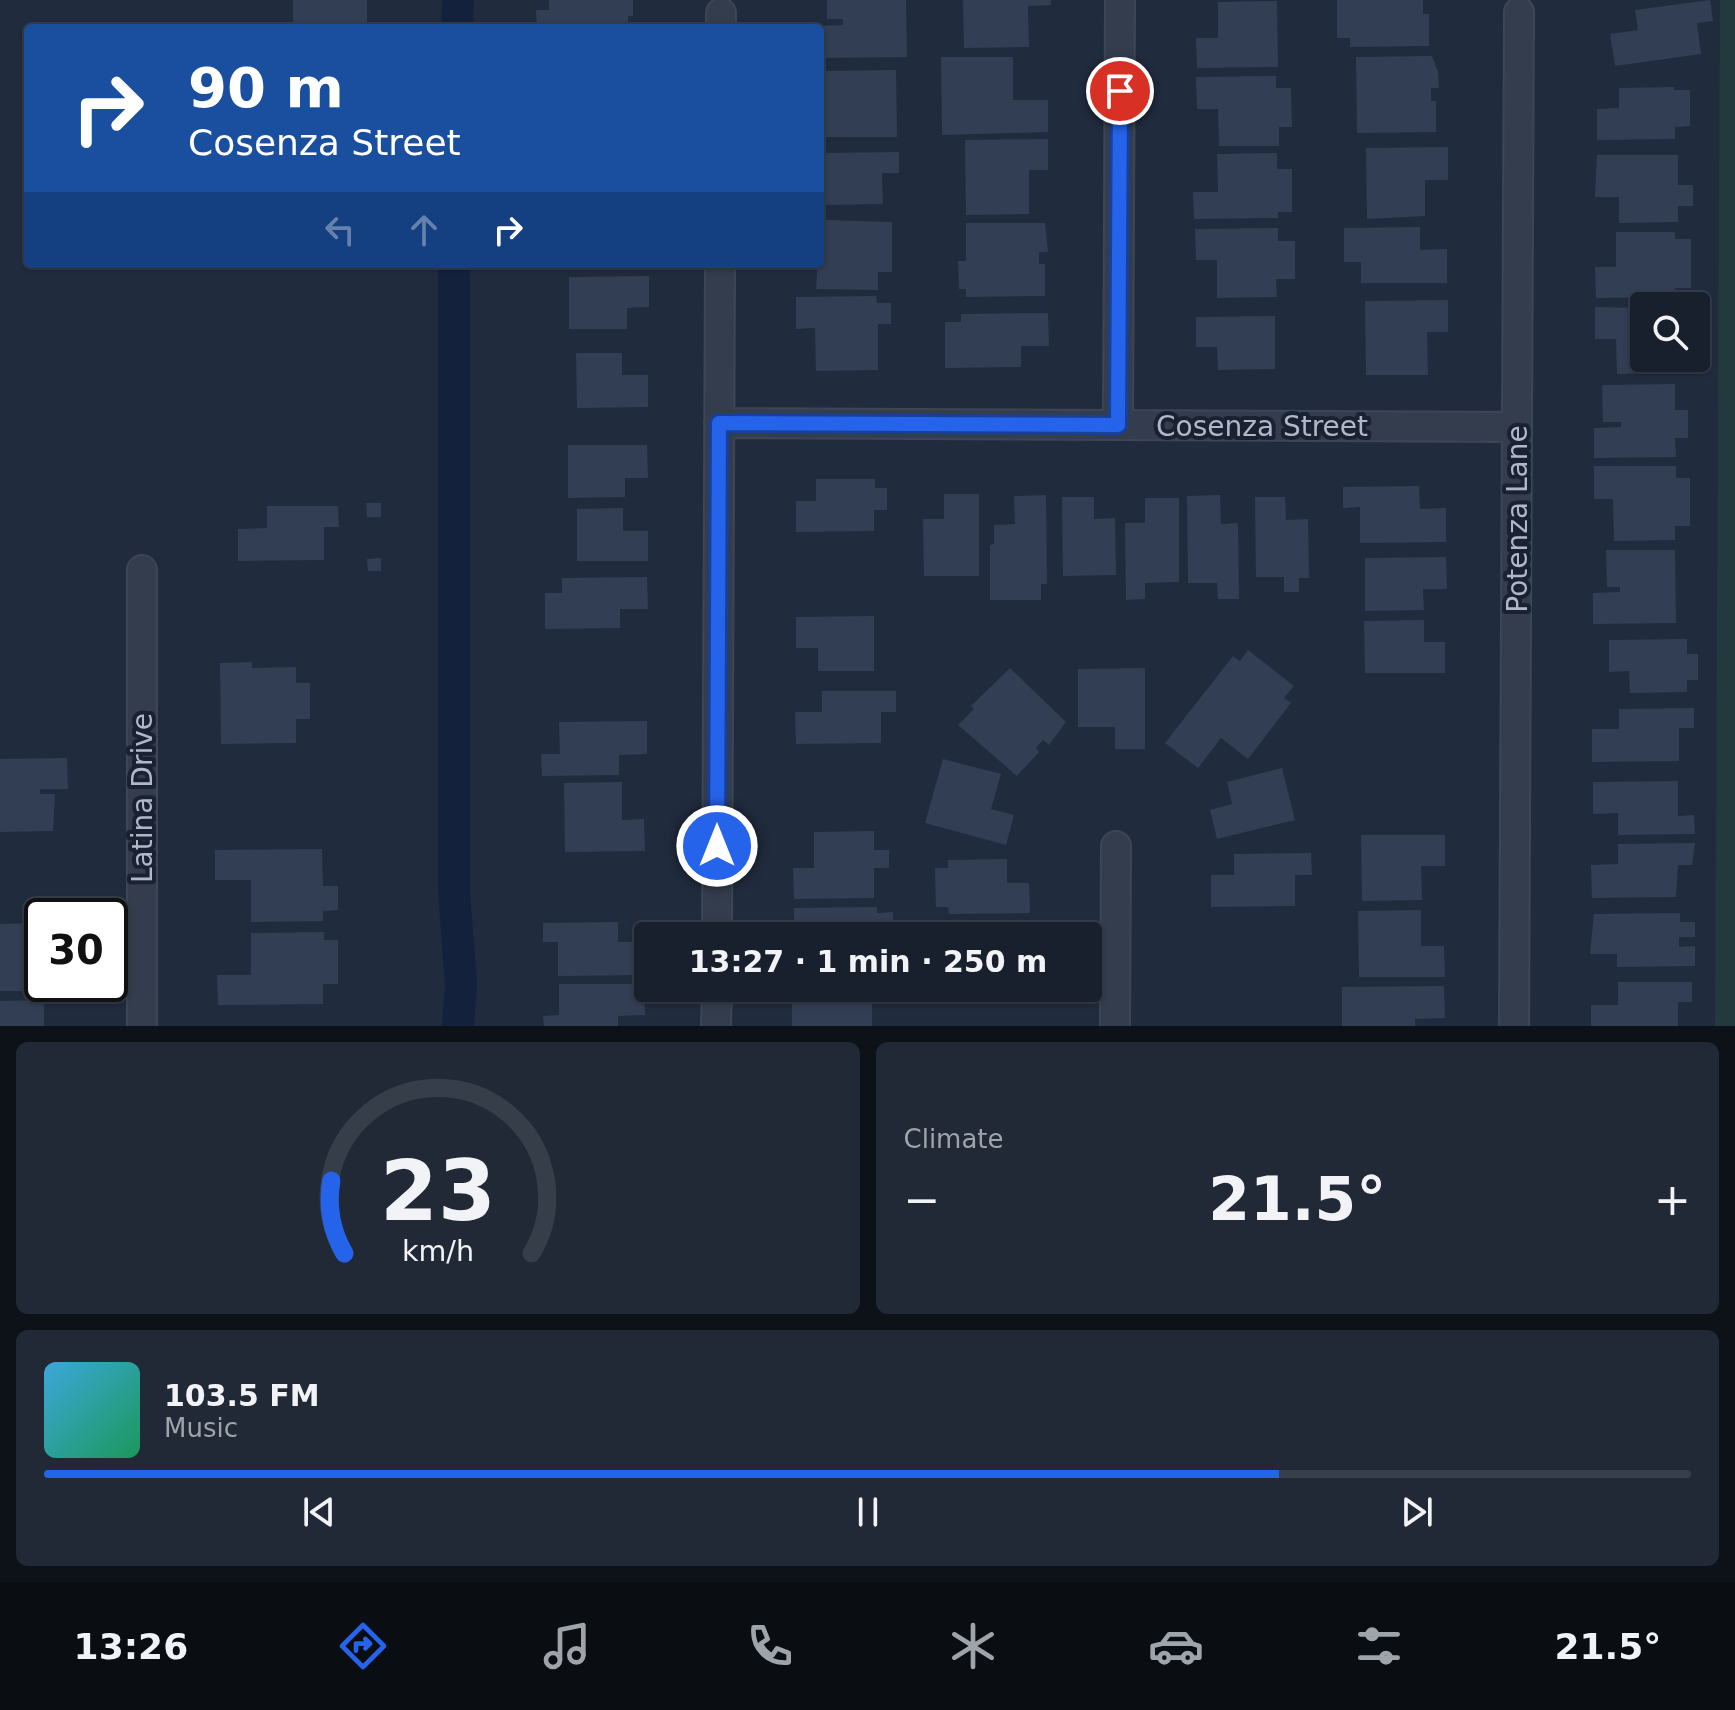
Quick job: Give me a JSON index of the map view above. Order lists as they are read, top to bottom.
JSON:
{
  "streets": {
    "street": ["Cosenza Street", "Potenza Lane", "Latina Drive"]
  },
  "crossings": [
    ["Cosenza Street", "Potenza Lane"]
  ],
  "page": {
    "turn": ["90 m", "Cosenza Street"],
    "limit": "30",
    "trip": "13:27 · 1 min · 250 m",
    "tile": "Climate",
    "heat": ["−", "21.5°", "+"],
    "song": ["103.5 FM", "Music"],
    "tabs": ["13:26", "21.5°"],
    "gauge": ["23", "km/h"]
  }
}
